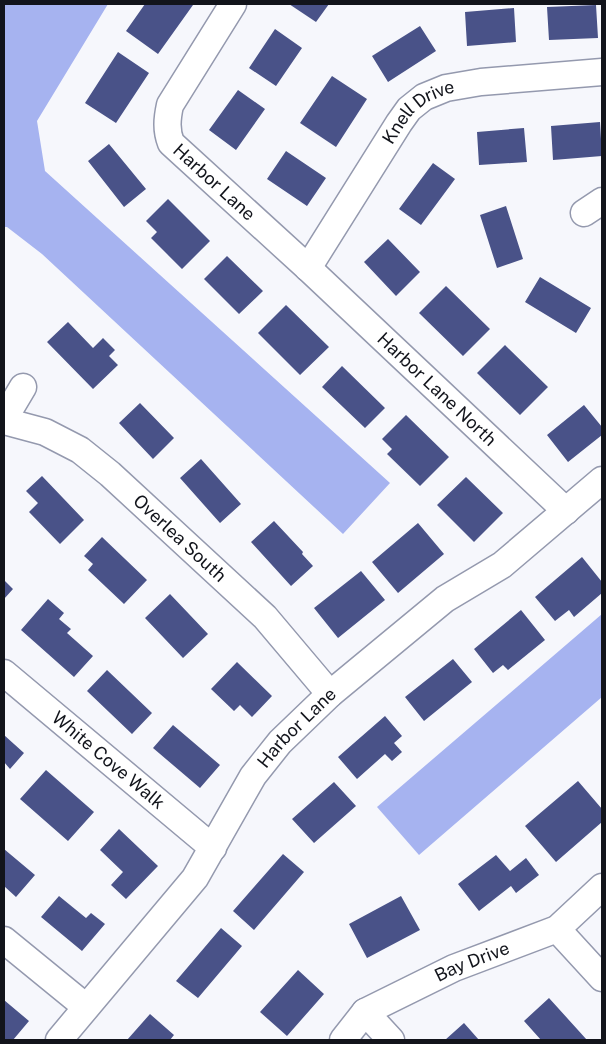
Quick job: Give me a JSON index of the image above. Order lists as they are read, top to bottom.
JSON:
{
  "streets": {
    "street": [
      "Knell Drive",
      "Harbor Lane",
      "Harbor Lane North",
      "Overlea South",
      "White Cove Walk",
      "Bay Drive"
    ]
  },
  "crossings": [
    ["Knell Drive", "Harbor Lane"],
    ["Knell Drive", "Harbor Lane North"],
    ["Harbor Lane", "Harbor Lane North"],
    ["Harbor Lane", "Overlea South"],
    ["Harbor Lane", "White Cove Walk"]
  ]
}
